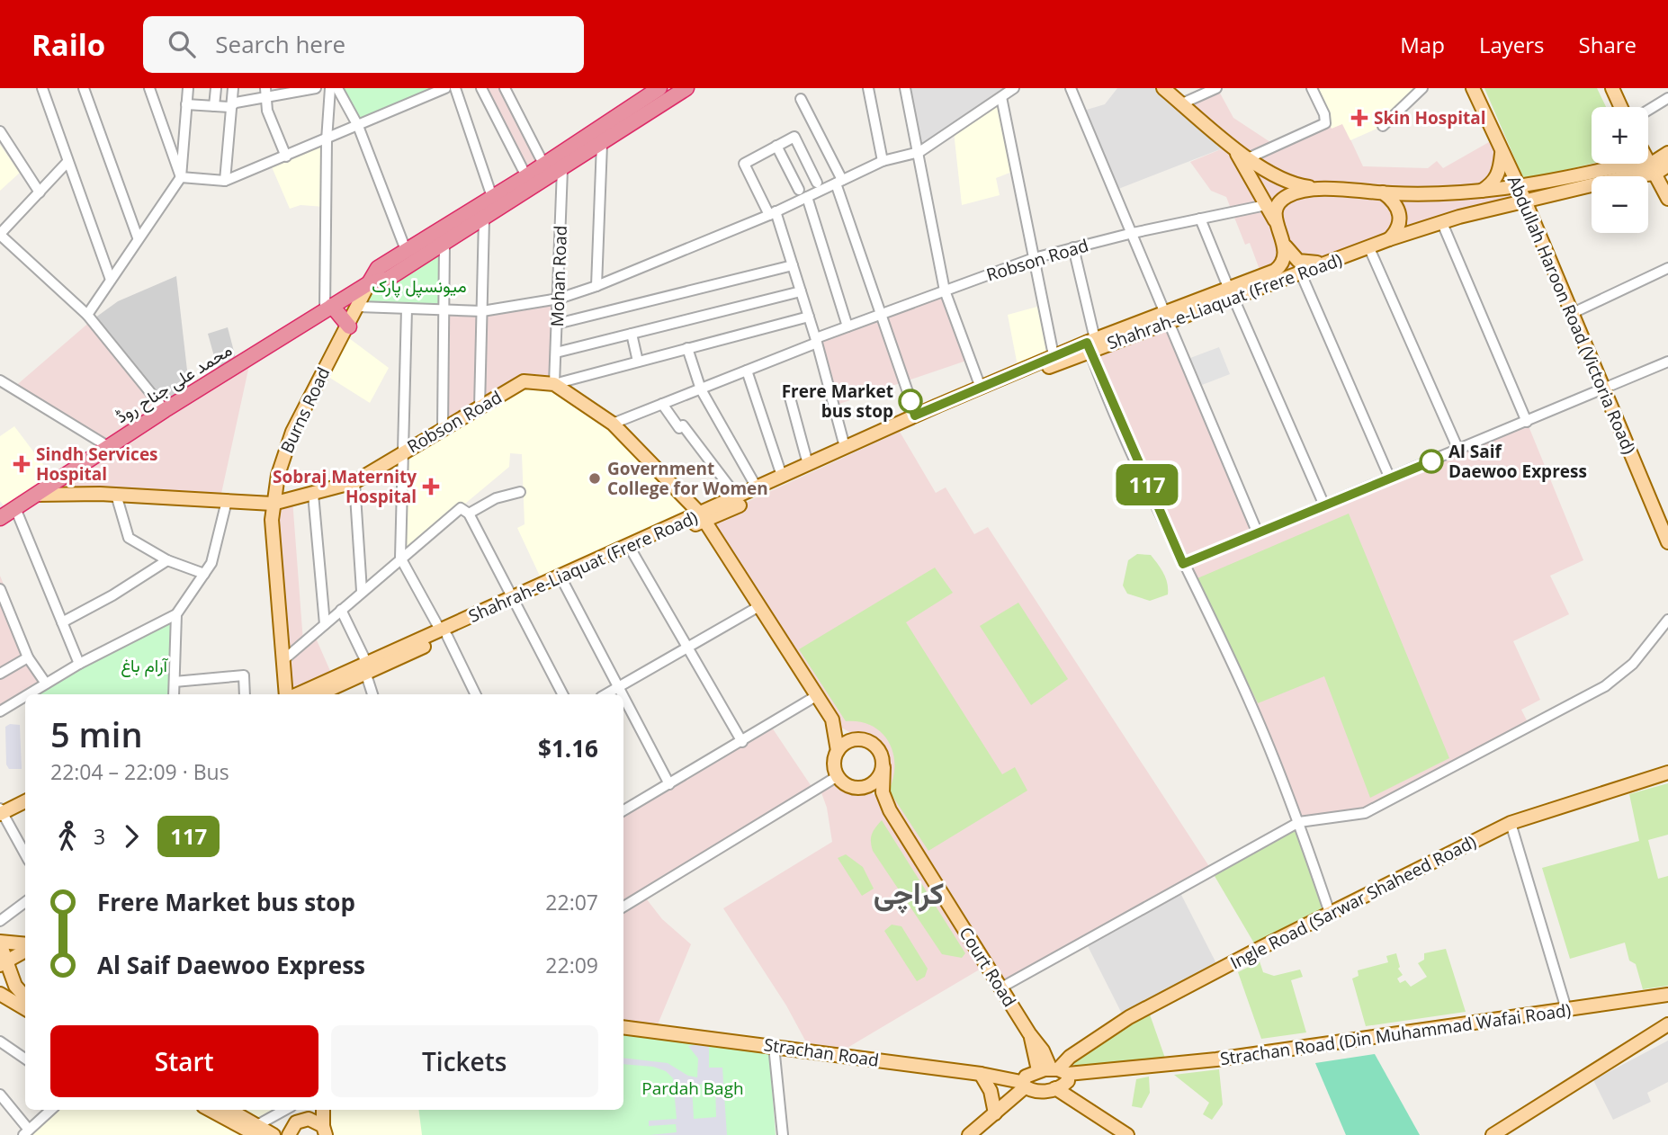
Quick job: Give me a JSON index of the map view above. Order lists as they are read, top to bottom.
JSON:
{
  "streets": {
    "highway": ["محمد علی جناح روڈ"],
    "main road": [
      "Robson Road",
      "Shahrah-e-Liaquat (Frere Road)",
      "Abdullah Haroon Road (Victoria Road)",
      "Burns Road",
      "Ingle Road (Sarwar Shaheed Road)",
      "Court Road",
      "Strachan Road (Din Muhammad Wafai Road)",
      "Strachan Road"
    ],
    "street": ["Mohan Road"]
  },
  "crossings": [
    ["Robson Road", "Mohan Road"],
    ["Robson Road", "محمد علی جناح روڈ"],
    ["Robson Road", "Burns Road"],
    ["Mohan Road", "محمد علی جناح روڈ"],
    ["Shahrah-e-Liaquat (Frere Road)", "Abdullah Haroon Road (Victoria Road)"],
    ["محمد علی جناح روڈ", "Burns Road"],
    ["Ingle Road (Sarwar Shaheed Road)", "Court Road"],
    ["Ingle Road (Sarwar Shaheed Road)", "Strachan Road (Din Muhammad Wafai Road)"],
    ["Court Road", "Strachan Road (Din Muhammad Wafai Road)"]
  ],
  "districts": ["کراچی"],
  "parks": ["میونسپل پارک", "آرام باغ", "Pardah Bagh"],
  "places": {
    "health": ["Skin Hospital", "Sindh Services Hospital", "Sobraj Maternity Hospital"],
    "other": ["Frere Market bus stop", "Al Saif Daewoo Express", "Government College for Women"]
  },
  "lines": ["bus line 117"],
  "page": {
    "header": "Railo",
    "search": "Search here",
    "nav": ["Map", "Layers", "Share"],
    "on_map": "117",
    "map_buttons": ["+", "−"],
    "heading": ["5 min", "22:04 – 22:09 · Bus", "$1.16"],
    "legs": ["3", "117"],
    "list": [
      {
        "name": "Frere Market bus stop",
        "value": "22:07"
      },
      {
        "name": "Al Saif Daewoo Express",
        "value": "22:09"
      }
    ],
    "buttons": ["Start", "Tickets"]
  }
}
